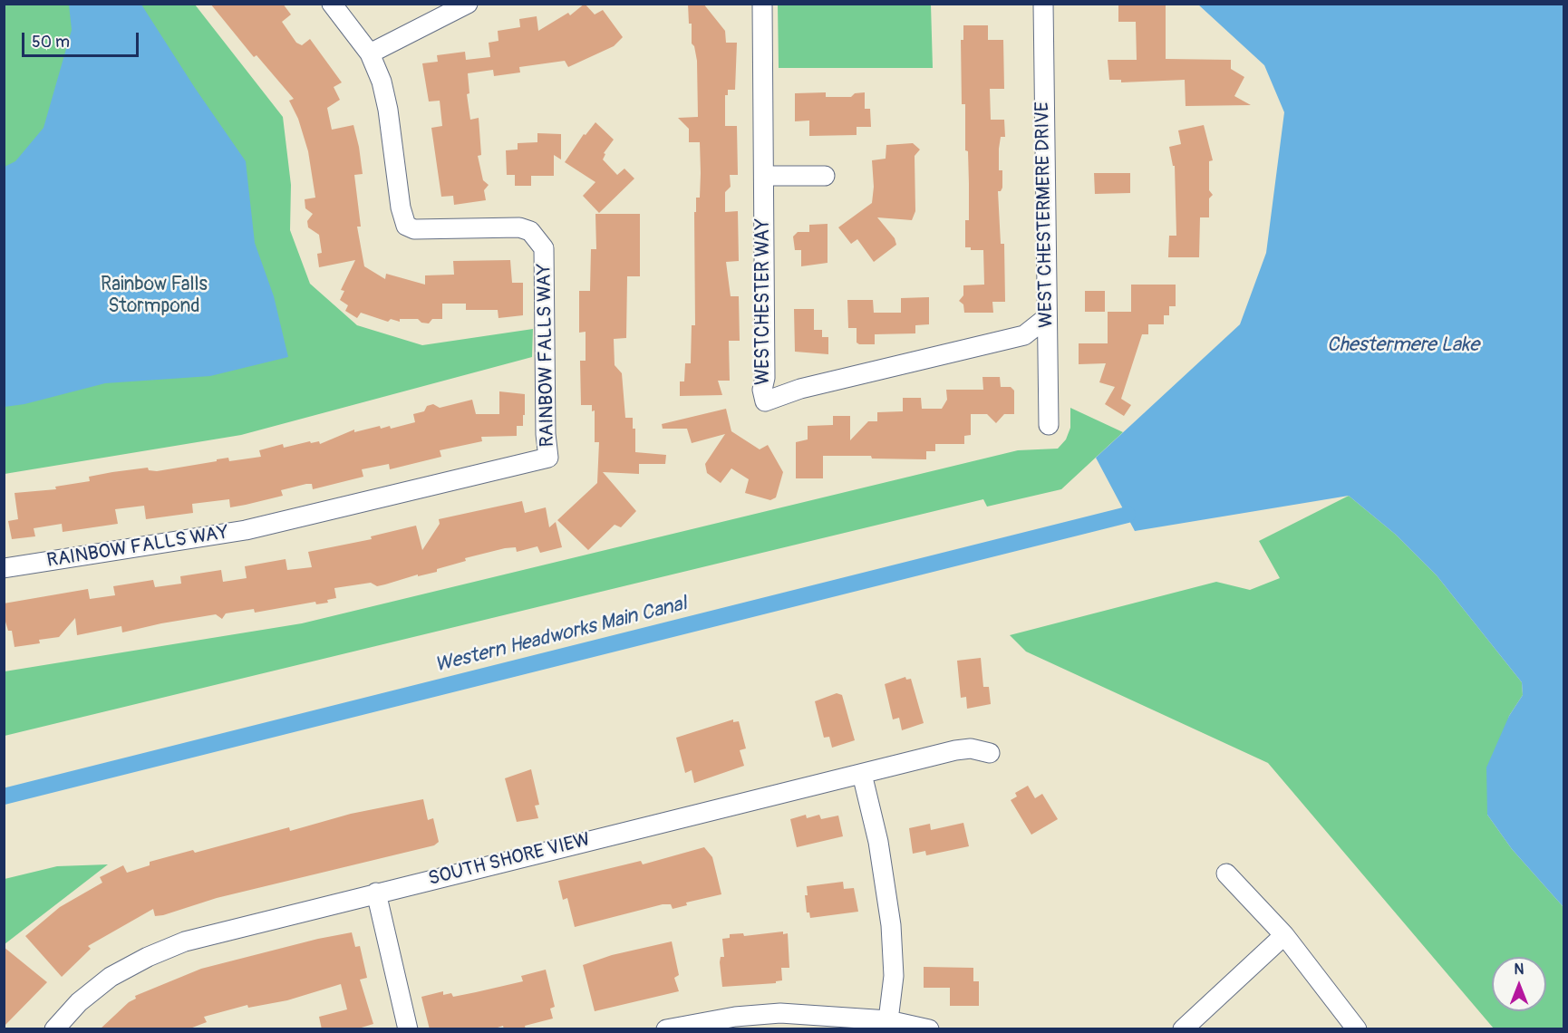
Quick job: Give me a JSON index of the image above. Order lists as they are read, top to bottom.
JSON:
{
  "streets": {
    "street": [
      "WEST CHESTERMERE DRIVE",
      "WESTCHESTER WAY",
      "RAINBOW FALLS WAY",
      "SOUTH SHORE VIEW"
    ]
  },
  "crossings": [
    ["WEST CHESTERMERE DRIVE", "WESTCHESTER WAY"]
  ],
  "water": ["Chestermere Lake", "Western Headworks Main Canal"],
  "parks": ["Rainbow Falls Stormpond"],
  "scale_bar": "50 m",
  "north": "top"
}
